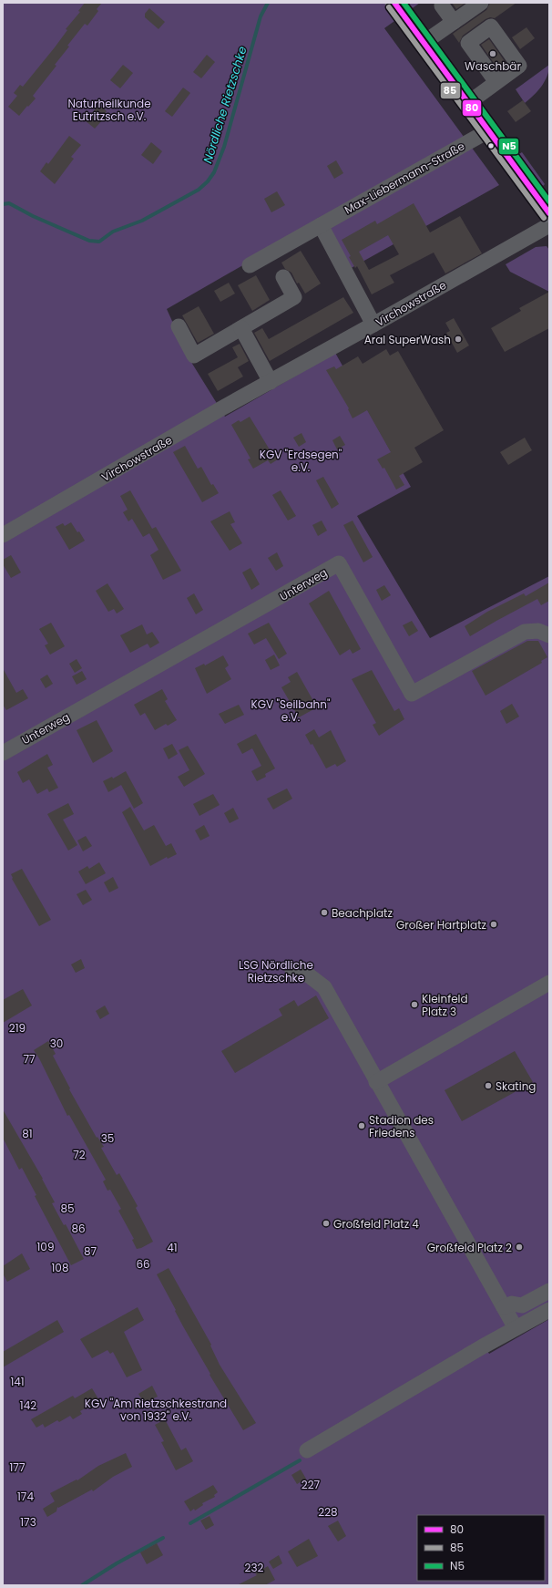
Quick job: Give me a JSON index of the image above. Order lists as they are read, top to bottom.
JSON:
{
  "streets": {
    "street": ["Max-Liebermann-Straße", "Virchowstraße", "Unterweg"]
  },
  "water": ["Nördliche Rietzschke"],
  "parks": [
    "Naturheilkunde Eutritzsch e.V.",
    "KGV \"Erdsegen\" e.V.",
    "KGV \"Seilbahn\" e.V.",
    "LSG Nördliche Rietzschke",
    "219",
    "30",
    "77",
    "81",
    "35",
    "72",
    "85",
    "86",
    "109",
    "41",
    "87",
    "66",
    "108",
    "141",
    "KGV \"Am Rietzschkestrand von 1932\" e.V.",
    "142",
    "177",
    "227",
    "174",
    "228",
    "173",
    "232"
  ],
  "places": [
    "Waschbär",
    "Aral SuperWash",
    "Beachplatz",
    "Großer Hartplatz",
    "Kleinfeld Platz 3",
    "Skating",
    "Stadion des Friedens",
    "Großfeld Platz 4",
    "Großfeld Platz 2"
  ],
  "lines": ["transit line 80", "transit line N5", "transit line 85"],
  "legend": ["80", "85", "N5"]
}
